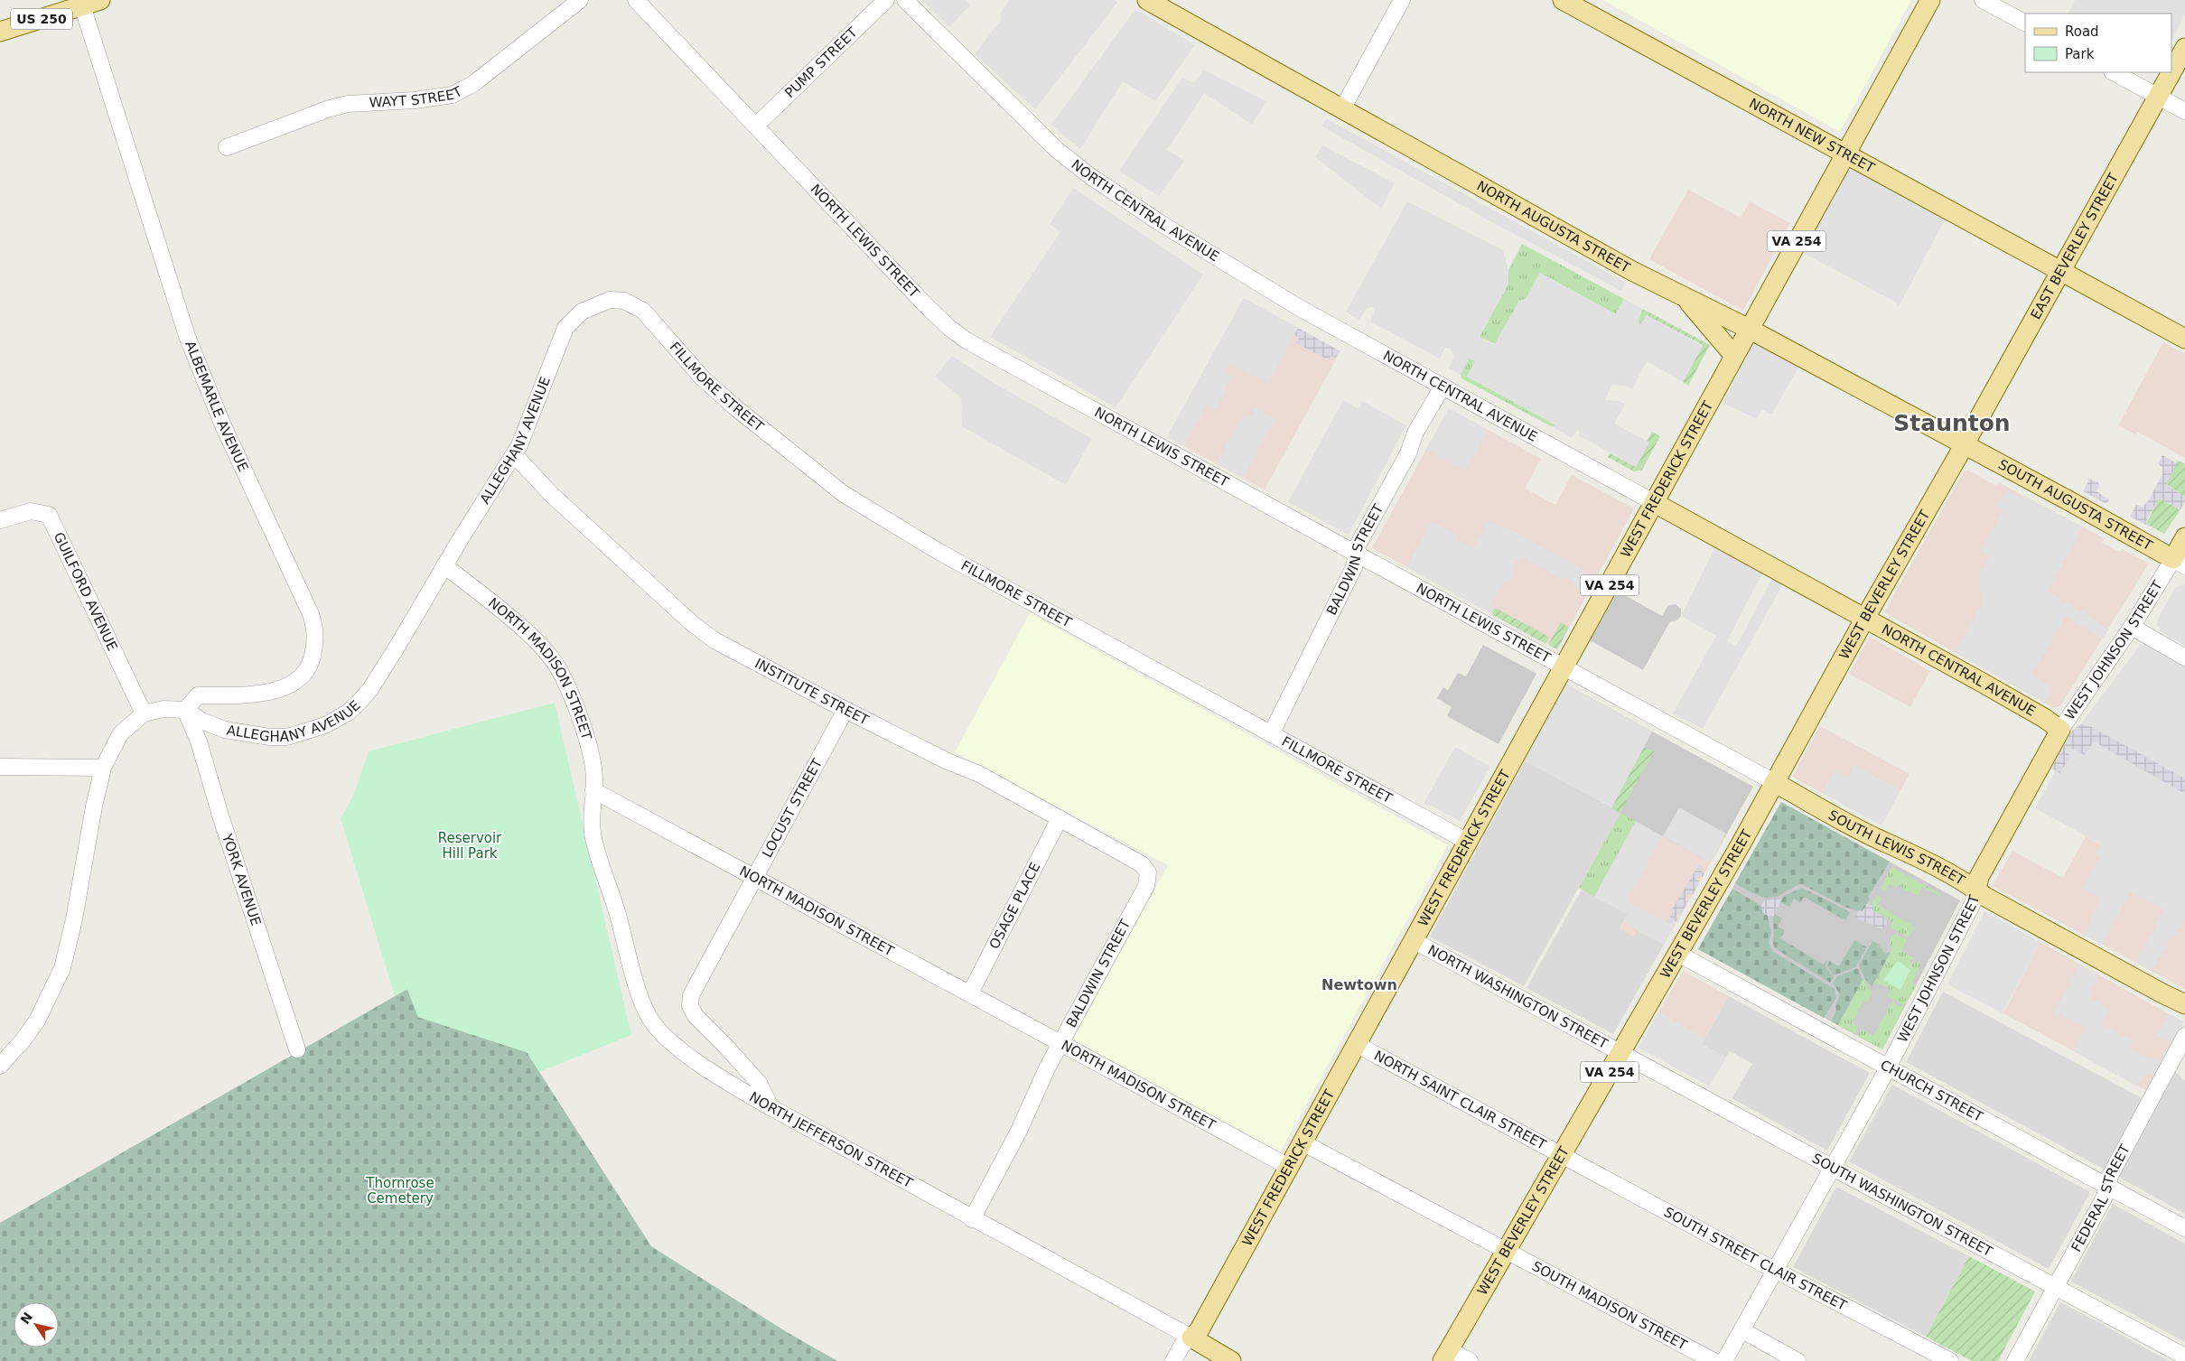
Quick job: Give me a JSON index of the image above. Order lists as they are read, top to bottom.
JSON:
{
  "streets": {
    "main road": [
      "US 250",
      "NORTH NEW STREET",
      "NORTH CENTRAL AVENUE",
      "NORTH AUGUSTA STREET",
      "VA 254",
      "EAST BEVERLEY STREET",
      "WEST FREDERICK STREET",
      "SOUTH AUGUSTA STREET",
      "WEST BEVERLEY STREET",
      "WEST JOHNSON STREET",
      "SOUTH LEWIS STREET",
      "NORTH JEFFERSON STREET"
    ],
    "street": [
      "PUMP STREET",
      "WAYT STREET",
      "NORTH LEWIS STREET",
      "FILLMORE STREET",
      "ALBEMARLE AVENUE",
      "ALLEGHANY AVENUE",
      "BALDWIN STREET",
      "GUILFORD AVENUE",
      "NORTH MADISON STREET",
      "INSTITUTE STREET",
      "LOCUST STREET",
      "YORK AVENUE",
      "OSAGE PLACE",
      "NORTH WASHINGTON STREET",
      "CHURCH STREET",
      "NORTH SAINT CLAIR STREET",
      "FEDERAL STREET",
      "SOUTH WASHINGTON STREET",
      "SOUTH STREET CLAIR STREET",
      "SOUTH MADISON STREET"
    ]
  },
  "crossings": [
    ["US 250", "ALBEMARLE AVENUE"],
    ["PUMP STREET", "NORTH LEWIS STREET"],
    ["NORTH NEW STREET", "VA 254"],
    ["NORTH NEW STREET", "EAST BEVERLEY STREET"],
    ["NORTH CENTRAL AVENUE", "WEST FREDERICK STREET"],
    ["NORTH CENTRAL AVENUE", "BALDWIN STREET"],
    ["NORTH CENTRAL AVENUE", "WEST BEVERLEY STREET"],
    ["NORTH CENTRAL AVENUE", "WEST JOHNSON STREET"],
    ["NORTH AUGUSTA STREET", "VA 254"],
    ["NORTH AUGUSTA STREET", "EAST BEVERLEY STREET"],
    ["NORTH AUGUSTA STREET", "WEST FREDERICK STREET"],
    ["NORTH AUGUSTA STREET", "SOUTH AUGUSTA STREET"],
    ["NORTH AUGUSTA STREET", "WEST BEVERLEY STREET"],
    ["NORTH LEWIS STREET", "WEST FREDERICK STREET"],
    ["NORTH LEWIS STREET", "BALDWIN STREET"],
    ["NORTH LEWIS STREET", "WEST BEVERLEY STREET"],
    ["NORTH LEWIS STREET", "SOUTH LEWIS STREET"],
    ["VA 254", "WEST FREDERICK STREET"],
    ["EAST BEVERLEY STREET", "SOUTH AUGUSTA STREET"],
    ["EAST BEVERLEY STREET", "WEST BEVERLEY STREET"],
    ["FILLMORE STREET", "ALLEGHANY AVENUE"],
    ["FILLMORE STREET", "WEST FREDERICK STREET"],
    ["FILLMORE STREET", "BALDWIN STREET"],
    ["ALBEMARLE AVENUE", "ALLEGHANY AVENUE"],
    ["ALBEMARLE AVENUE", "YORK AVENUE"],
    ["ALLEGHANY AVENUE", "NORTH MADISON STREET"],
    ["ALLEGHANY AVENUE", "INSTITUTE STREET"],
    ["ALLEGHANY AVENUE", "YORK AVENUE"],
    ["WEST FREDERICK STREET", "NORTH MADISON STREET"],
    ["WEST FREDERICK STREET", "NORTH WASHINGTON STREET"],
    ["WEST FREDERICK STREET", "NORTH SAINT CLAIR STREET"],
    ["WEST FREDERICK STREET", "NORTH JEFFERSON STREET"],
    ["SOUTH AUGUSTA STREET", "WEST BEVERLEY STREET"],
    ["SOUTH AUGUSTA STREET", "WEST JOHNSON STREET"],
    ["BALDWIN STREET", "NORTH MADISON STREET"],
    ["BALDWIN STREET", "INSTITUTE STREET"],
    ["BALDWIN STREET", "NORTH JEFFERSON STREET"],
    ["WEST BEVERLEY STREET", "SOUTH LEWIS STREET"],
    ["WEST BEVERLEY STREET", "NORTH WASHINGTON STREET"],
    ["WEST BEVERLEY STREET", "CHURCH STREET"],
    ["WEST BEVERLEY STREET", "NORTH SAINT CLAIR STREET"],
    ["WEST BEVERLEY STREET", "SOUTH WASHINGTON STREET"],
    ["WEST BEVERLEY STREET", "SOUTH STREET CLAIR STREET"],
    ["WEST BEVERLEY STREET", "SOUTH MADISON STREET"],
    ["WEST JOHNSON STREET", "SOUTH LEWIS STREET"],
    ["WEST JOHNSON STREET", "CHURCH STREET"],
    ["WEST JOHNSON STREET", "SOUTH WASHINGTON STREET"],
    ["WEST JOHNSON STREET", "SOUTH STREET CLAIR STREET"],
    ["NORTH MADISON STREET", "LOCUST STREET"],
    ["NORTH MADISON STREET", "OSAGE PLACE"],
    ["NORTH MADISON STREET", "NORTH JEFFERSON STREET"],
    ["INSTITUTE STREET", "LOCUST STREET"],
    ["INSTITUTE STREET", "OSAGE PLACE"],
    ["LOCUST STREET", "NORTH JEFFERSON STREET"],
    ["NORTH WASHINGTON STREET", "SOUTH WASHINGTON STREET"],
    ["CHURCH STREET", "FEDERAL STREET"],
    ["NORTH SAINT CLAIR STREET", "SOUTH STREET CLAIR STREET"],
    ["FEDERAL STREET", "SOUTH WASHINGTON STREET"]
  ],
  "districts": ["Staunton", "Newtown"],
  "parks": ["Reservoir Hill Park", "Thornrose Cemetery"],
  "legend": ["Road", "Park"],
  "north": "top left"
}
